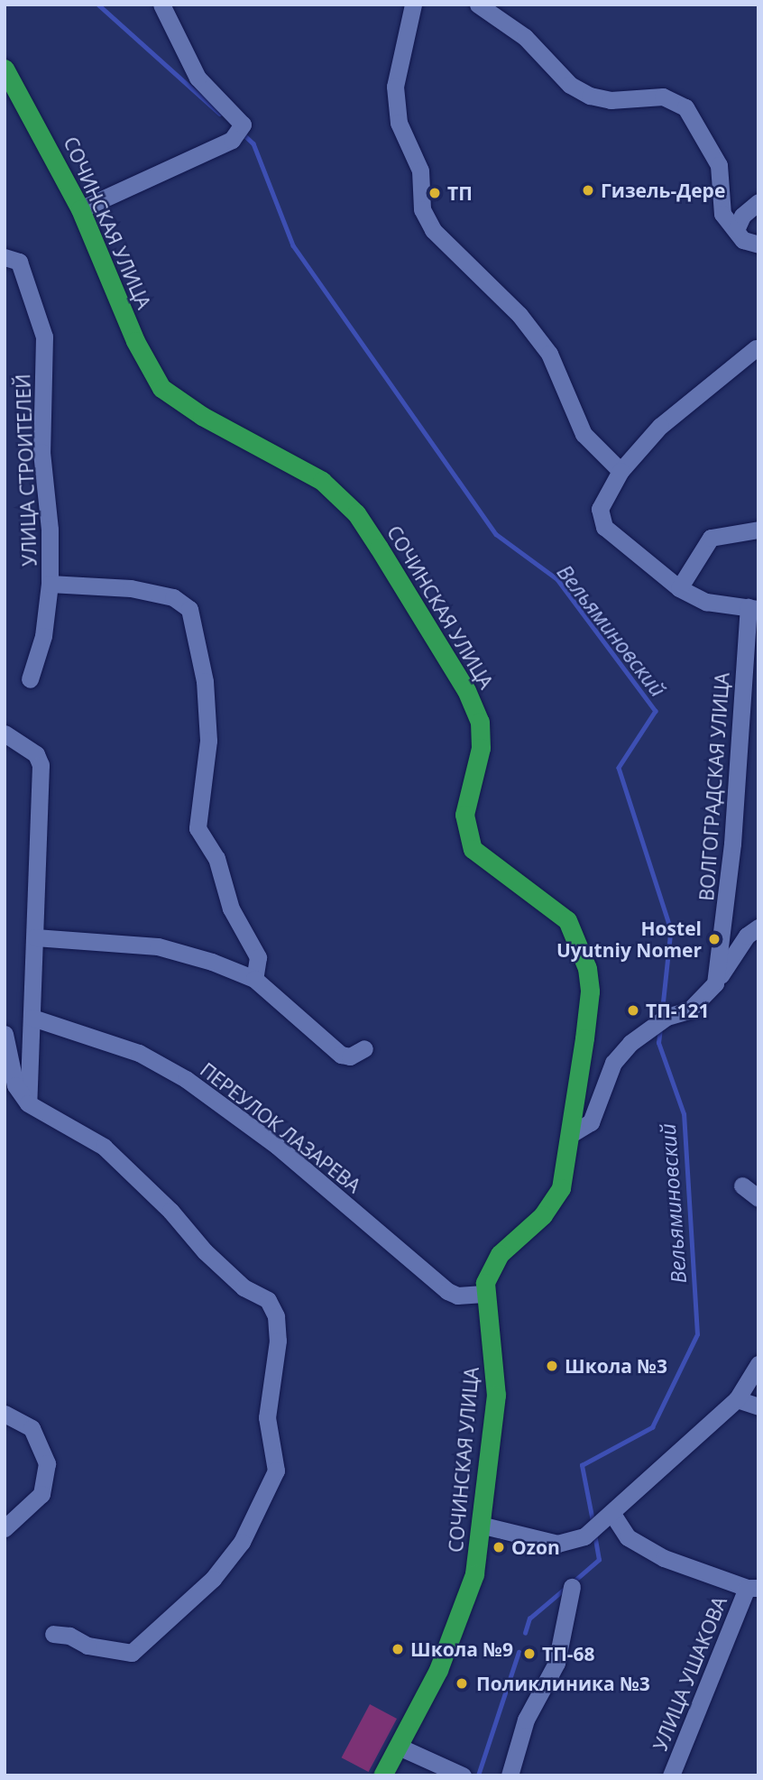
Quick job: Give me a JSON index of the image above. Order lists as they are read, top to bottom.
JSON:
{
  "streets": {
    "highway": ["СОЧИНСКАЯ УЛИЦА"],
    "street": [
      "УЛИЦА СТРОИТЕЛЕЙ",
      "ВОЛГОГРАДСКАЯ УЛИЦА",
      "ПЕРЕУЛОК ЛАЗАРЕВА",
      "УЛИЦА УШАКОВА"
    ]
  },
  "crossings": [
    ["СОЧИНСКАЯ УЛИЦА", "ПЕРЕУЛОК ЛАЗАРЕВА"]
  ],
  "water": ["Вельяминовский"],
  "places": [
    "Гизель-Дере",
    "ТП",
    "Hostel Uyutniy Nomer",
    "ТП-121",
    "Школа №3",
    "Ozon",
    "Школа №9",
    "ТП-68",
    "Поликлиника №3"
  ]
}
